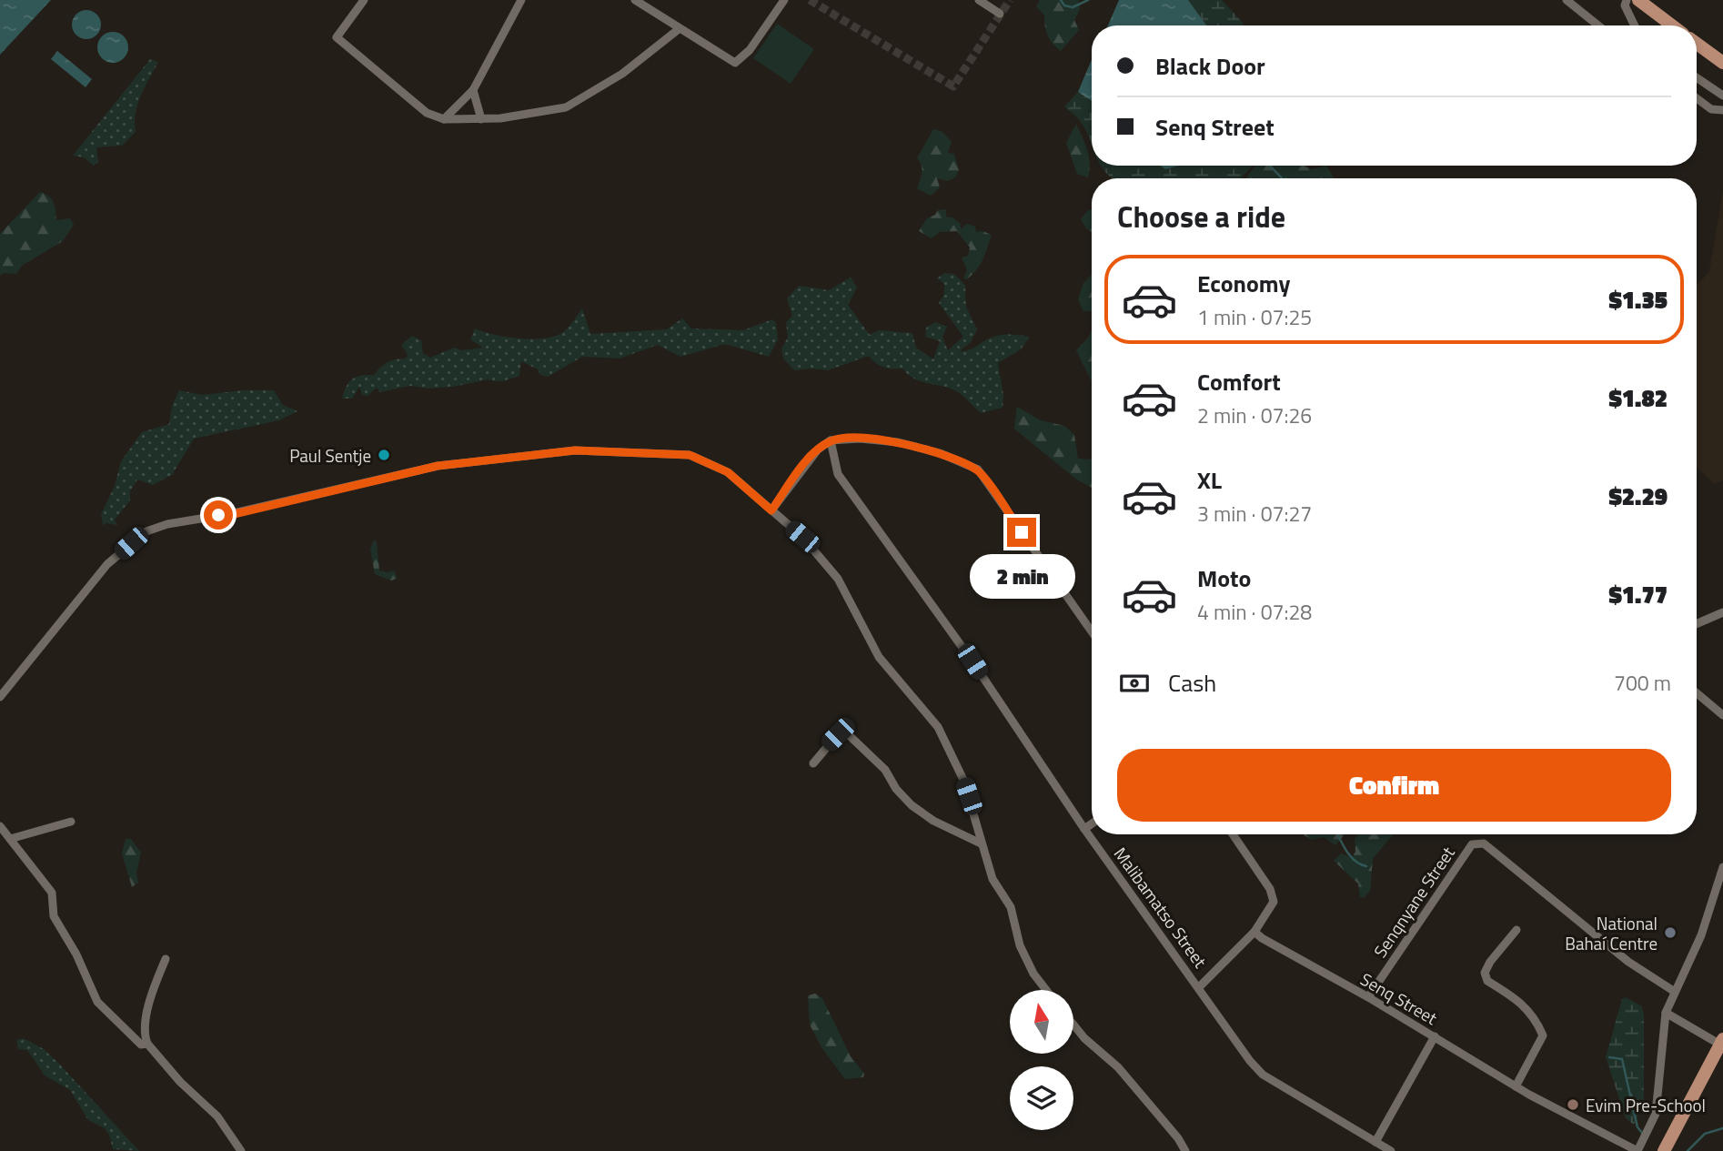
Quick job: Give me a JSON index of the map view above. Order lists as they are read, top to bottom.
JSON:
{
  "streets": {
    "street": ["Senqnyane Street", "Malibamatso Street", "Senq Street"]
  },
  "crossings": [
    ["Senqnyane Street", "Senq Street"]
  ],
  "places": ["Paul Sentje", "National Bahaí Centre", "Evim Pre-School"],
  "north": "top",
  "page": {
    "banner": ["Black Door", "Senq Street"],
    "heading": "Choose a ride",
    "list": [
      {
        "name": "Economy",
        "note": "1 min · 07:25",
        "value": "$1.35"
      },
      {
        "name": "Comfort",
        "note": "2 min · 07:26",
        "value": "$1.82"
      },
      {
        "name": "XL",
        "note": "3 min · 07:27",
        "value": "$2.29"
      },
      {
        "name": "Moto",
        "note": "4 min · 07:28",
        "value": "$1.77"
      }
    ],
    "bubble": "2 min",
    "pay": ["Cash", "700 m"],
    "buttons": "Confirm"
  }
}
